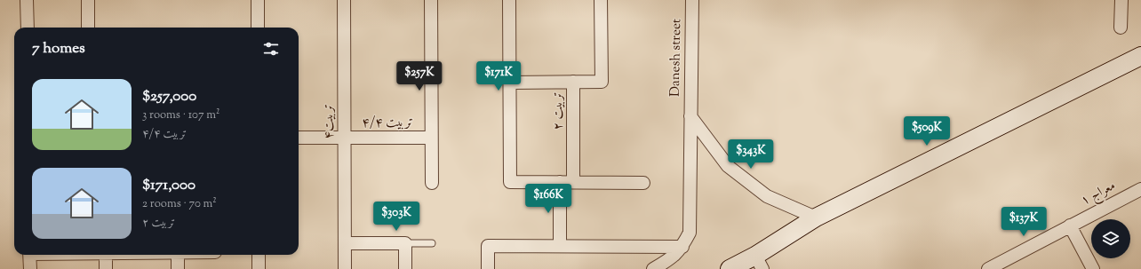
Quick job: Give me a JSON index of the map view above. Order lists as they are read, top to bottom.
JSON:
{
  "streets": {
    "street": [
      "Danesh street",
      "تربیت ۲",
      "تربیت۴",
      "تربیت ۴/۴",
      "معراج ۱"
    ]
  },
  "crossings": [
    ["تربیت۴", "تربیت ۴/۴"]
  ],
  "page": {
    "heading": "7 homes",
    "price": [
      "$257K",
      "$171K",
      "$509K",
      "$343K",
      "$166K",
      "$303K",
      "$137K"
    ],
    "list": [
      {
        "name": "$257,000",
        "note": "3 rooms · 107 m² · تربیت ۴/۴"
      },
      {
        "name": "$171,000",
        "note": "2 rooms · 70 m² · تربیت ۲"
      }
    ]
  }
}
